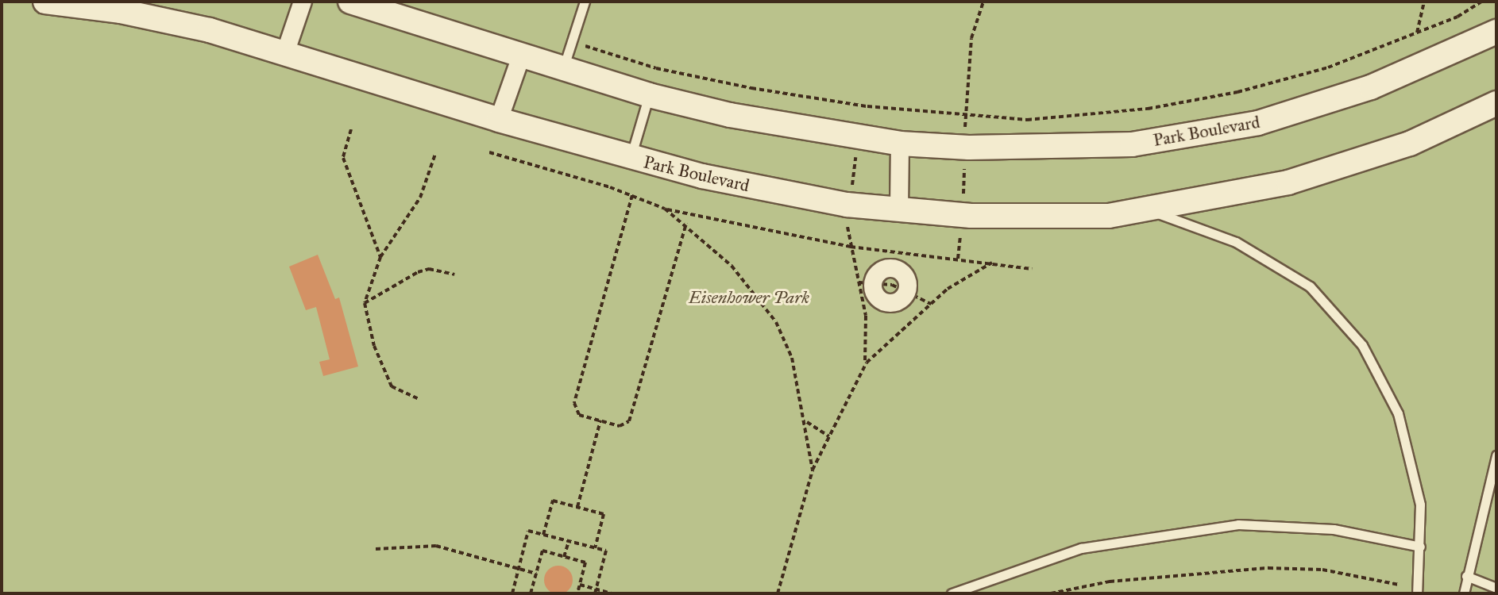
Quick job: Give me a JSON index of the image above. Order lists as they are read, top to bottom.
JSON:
{
  "streets": {
    "street": ["Park Boulevard"]
  },
  "parks": ["Eisenhower Park"]
}
